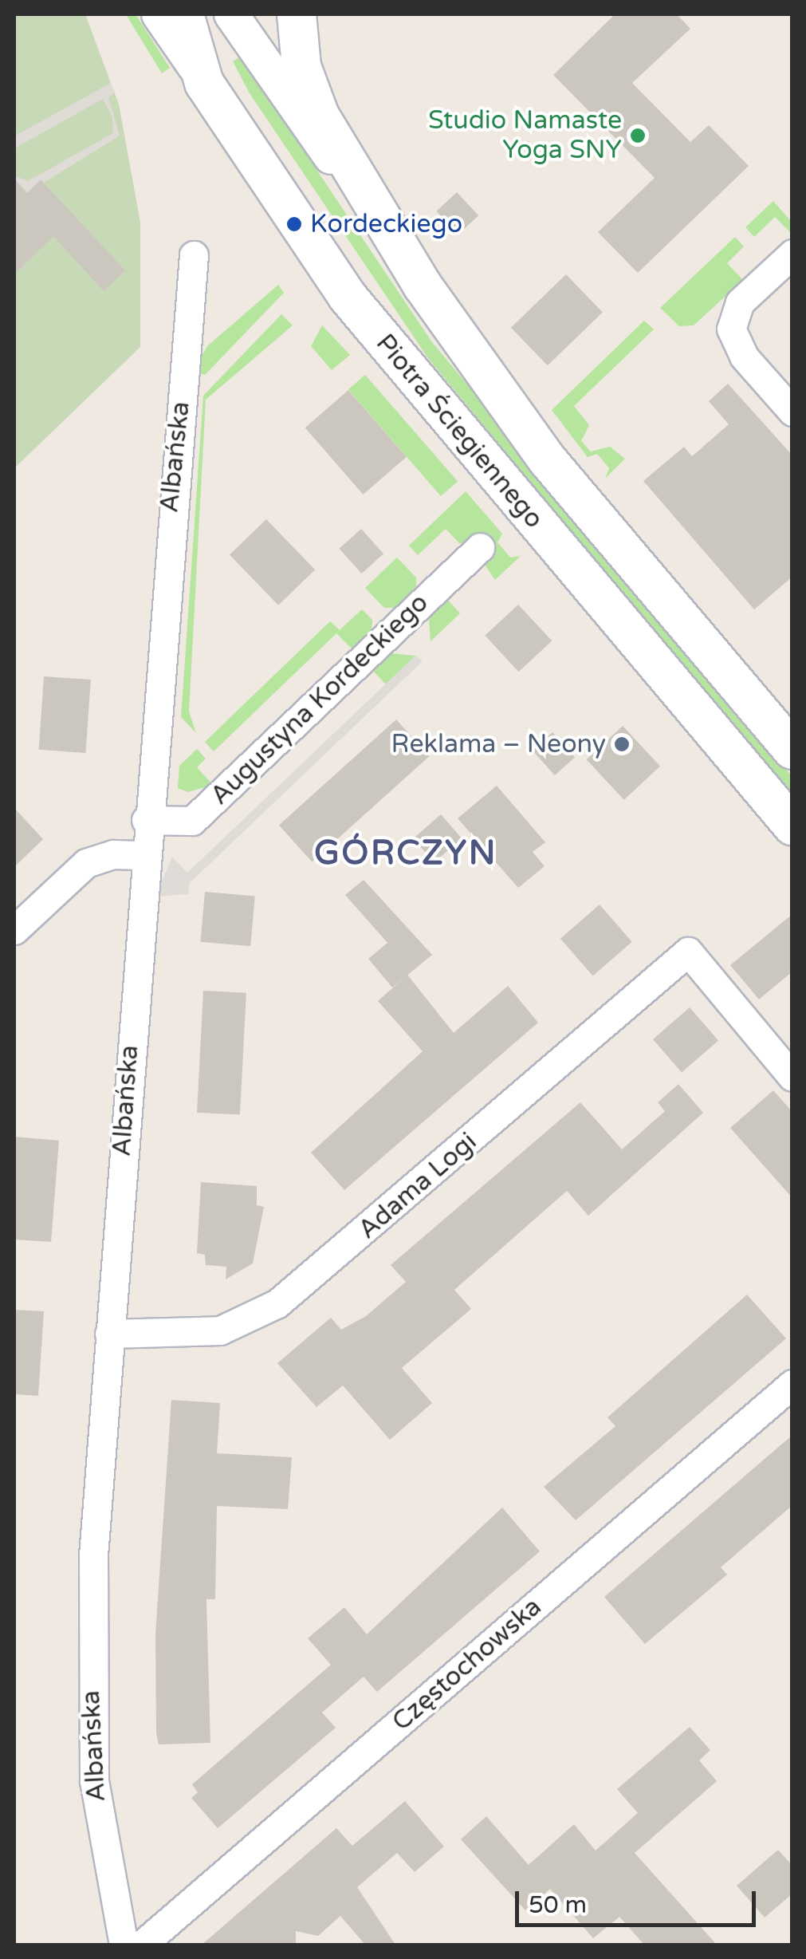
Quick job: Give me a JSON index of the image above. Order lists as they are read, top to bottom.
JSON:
{
  "streets": {
    "main road": ["Piotra Ściegiennego"],
    "street": [
      "Albańska",
      "Augustyna Kordeckiego",
      "Adama Logi",
      "Częstochowska"
    ]
  },
  "crossings": [
    ["Albańska", "Augustyna Kordeckiego"],
    ["Albańska", "Adama Logi"]
  ],
  "districts": ["GÓRCZYN"],
  "places": ["Studio Namaste Yoga SNY", "Kordeckiego", "Reklama – Neony"],
  "scale_bar": "50 m"
}
